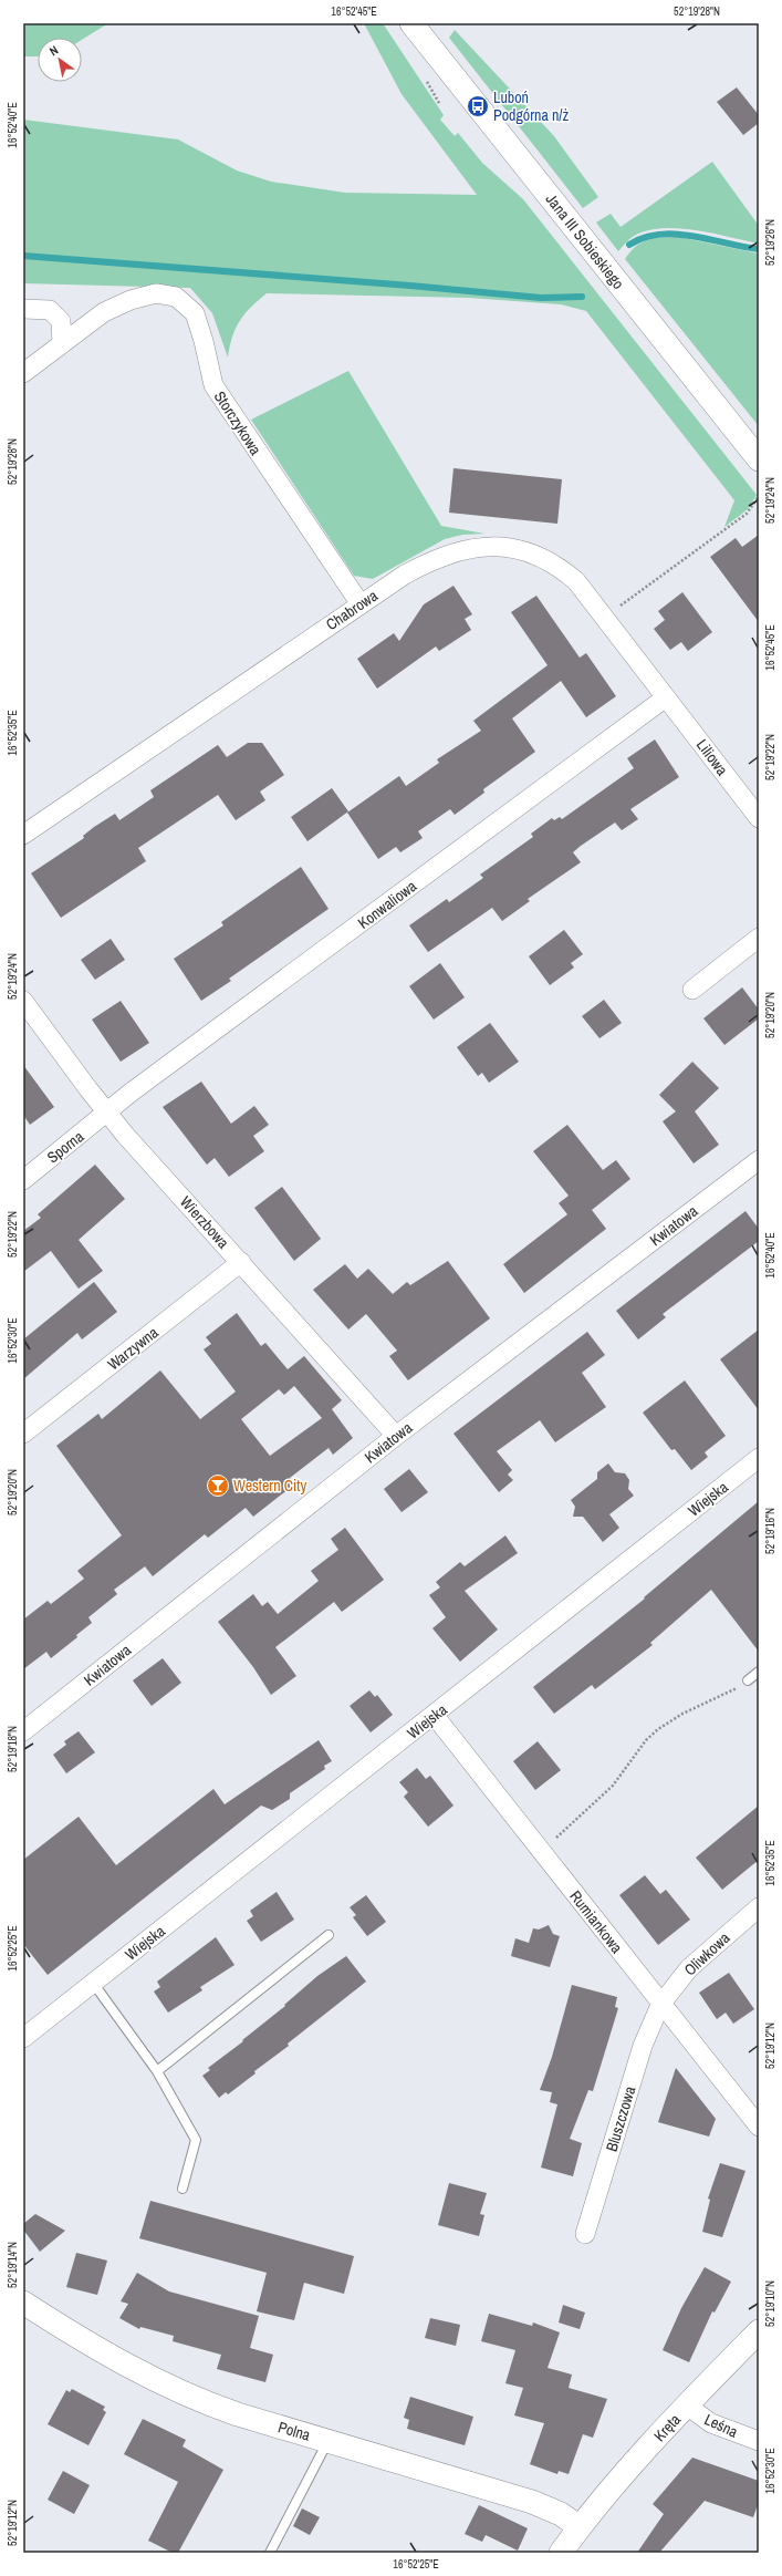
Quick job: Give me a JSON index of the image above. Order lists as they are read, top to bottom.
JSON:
{
  "streets": {
    "street": [
      "Jana III Sobieskiego",
      "Storczykowa",
      "Chabrowa",
      "Liliowa",
      "Konwaliowa",
      "Sporna",
      "Wierzbowa",
      "Kwiatowa",
      "Warzywna",
      "Wiejska",
      "Rumiankowa",
      "Oliwkowa",
      "Bluszczowa",
      "Leśna",
      "Kręta",
      "Polna"
    ]
  },
  "crossings": [
    ["Storczykowa", "Chabrowa"],
    ["Chabrowa", "Liliowa"],
    ["Chabrowa", "Konwaliowa"],
    ["Liliowa", "Konwaliowa"],
    ["Konwaliowa", "Sporna"],
    ["Konwaliowa", "Wierzbowa"],
    ["Sporna", "Wierzbowa"],
    ["Wierzbowa", "Kwiatowa"],
    ["Wierzbowa", "Warzywna"],
    ["Wiejska", "Rumiankowa"],
    ["Rumiankowa", "Oliwkowa"],
    ["Rumiankowa", "Bluszczowa"],
    ["Oliwkowa", "Bluszczowa"],
    ["Leśna", "Kręta"],
    ["Kręta", "Polna"]
  ],
  "places": {
    "bus stop": ["Luboń Podgórna n/ż"],
    "bar": ["Western City"]
  },
  "north": "top left",
  "coordinates": [
    "16°52'45\"E",
    "52°19'28\"N",
    "16°52'40\"E",
    "52°19'26\"N",
    "52°19'24\"N",
    "16°52'35\"E",
    "52°19'22\"N",
    "52°19'20\"N",
    "16°52'30\"E",
    "52°19'16\"N",
    "52°19'18\"N",
    "16°52'25\"E",
    "52°19'12\"N",
    "52°19'14\"N",
    "52°19'10\"N"
  ]
}
